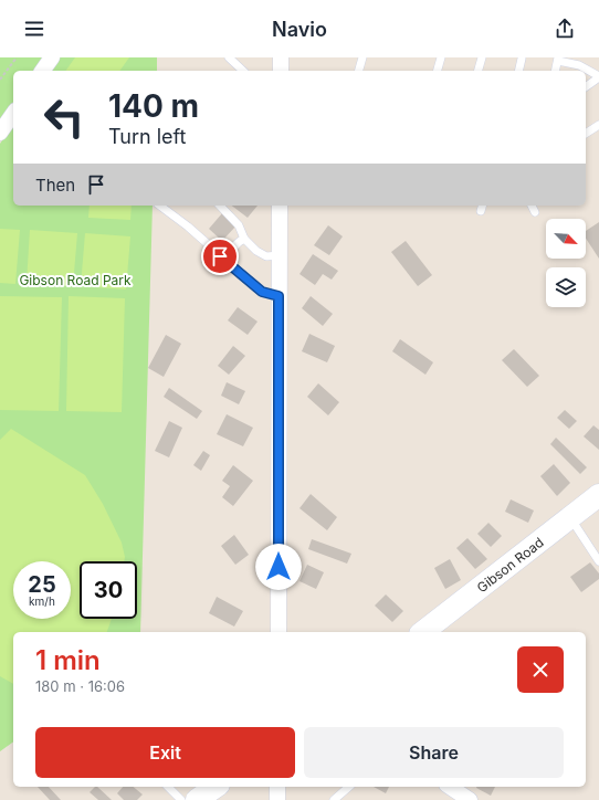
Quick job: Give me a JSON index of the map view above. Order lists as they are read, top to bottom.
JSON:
{
  "streets": {
    "street": ["Gibson Road"]
  },
  "parks": ["Gibson Road Park"],
  "north": "bottom right",
  "page": {
    "header": "Navio",
    "turn": ["140 m", "Turn left"],
    "then": "Then",
    "speed": "25 km/h",
    "limit": "30",
    "heading": ["1 min", "180 m · 16:06"],
    "buttons": ["Exit", "Share"]
  }
}
